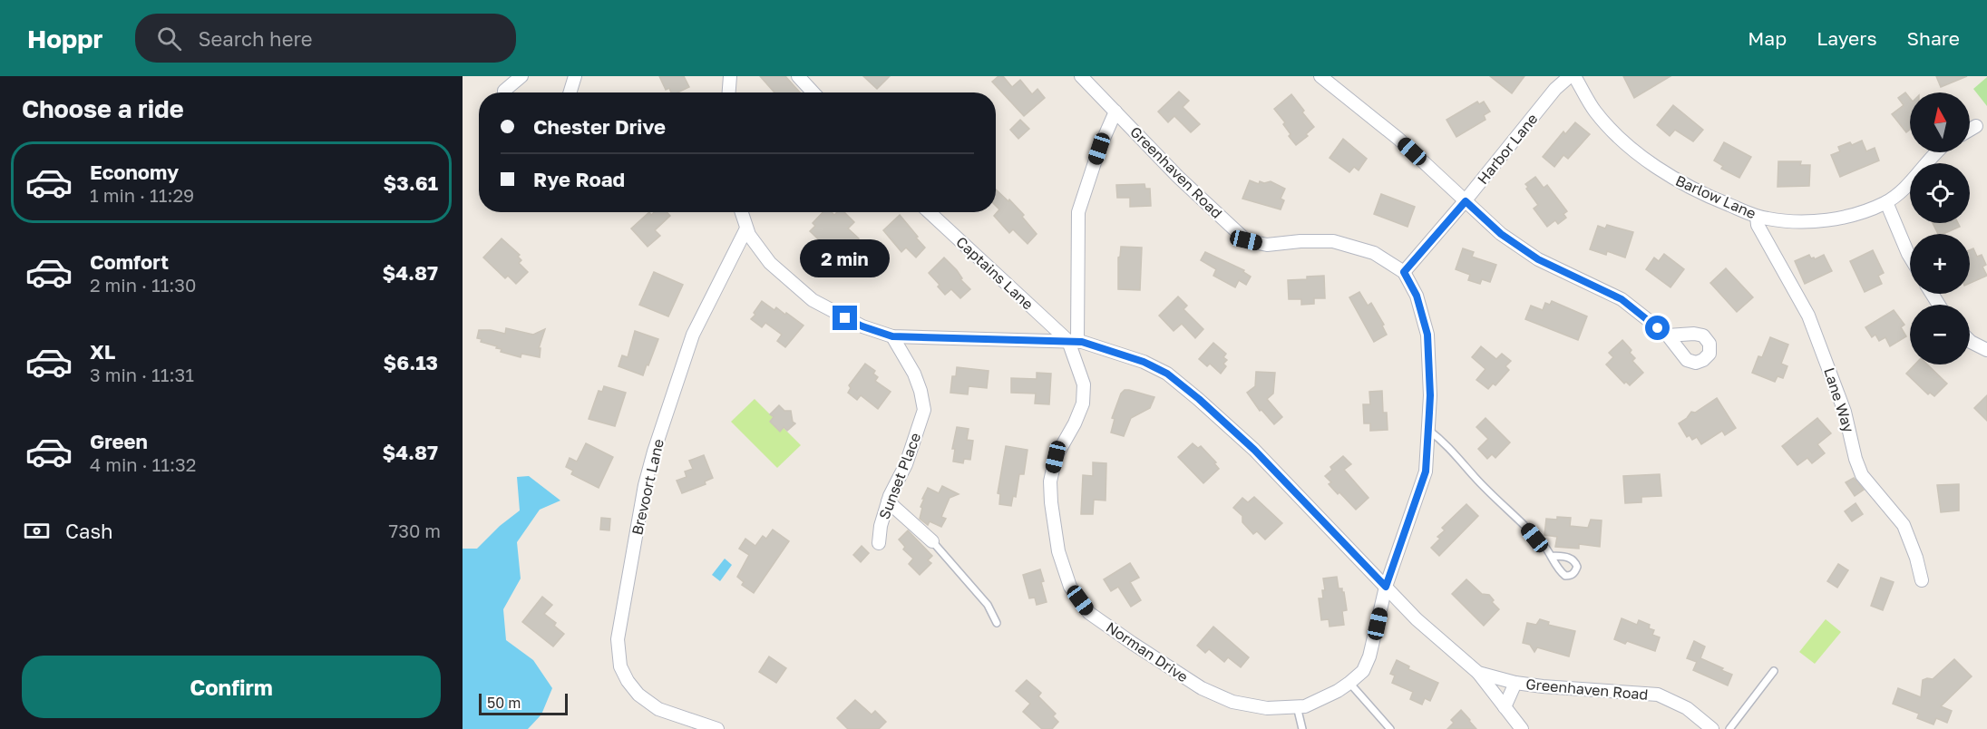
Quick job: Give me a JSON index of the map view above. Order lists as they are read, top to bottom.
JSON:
{
  "streets": {
    "street": [
      "Harbor Lane",
      "Greenhaven Road",
      "Barlow Lane",
      "Captains Lane",
      "Lane Way",
      "Sunset Place",
      "Brevoort Lane",
      "Norman Drive"
    ]
  },
  "crossings": [
    ["Harbor Lane", "Greenhaven Road"],
    ["Greenhaven Road", "Norman Drive"],
    ["Barlow Lane", "Lane Way"],
    ["Captains Lane", "Norman Drive"]
  ],
  "scale_bar": "50 m",
  "north": "top",
  "page": {
    "header": "Hoppr",
    "search": "Search here",
    "nav": ["Map", "Layers", "Share"],
    "heading": "Choose a ride",
    "map_buttons": ["+", "−"],
    "banner": ["Chester Drive", "Rye Road"],
    "list": [
      {
        "name": "Economy",
        "note": "1 min · 11:29",
        "value": "$3.61"
      },
      {
        "name": "Comfort",
        "note": "2 min · 11:30",
        "value": "$4.87"
      },
      {
        "name": "XL",
        "note": "3 min · 11:31",
        "value": "$6.13"
      },
      {
        "name": "Green",
        "note": "4 min · 11:32",
        "value": "$4.87"
      }
    ],
    "bubble": "2 min",
    "pay": ["Cash", "730 m"],
    "buttons": "Confirm",
    "scale": "50 m"
  }
}
